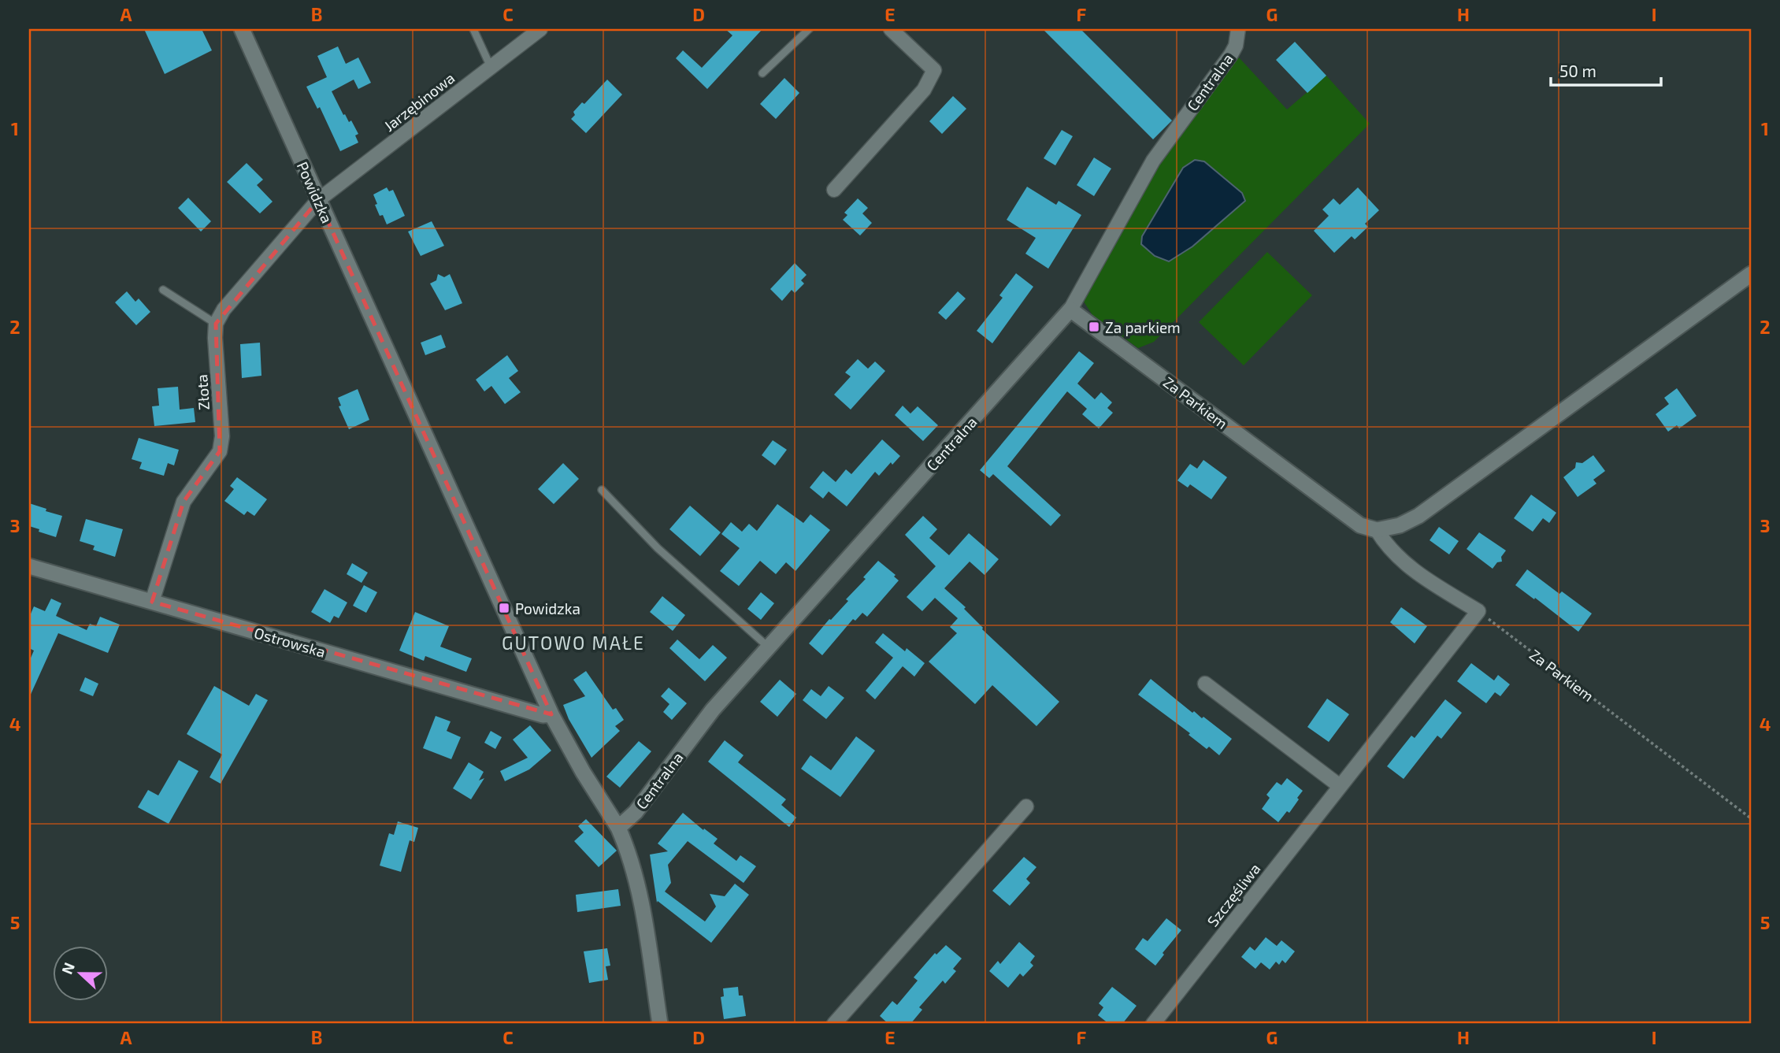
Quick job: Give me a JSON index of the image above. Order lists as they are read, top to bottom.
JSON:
{
  "streets": {
    "street": [
      "Centralna",
      "Jarzębinowa",
      "Powidzka",
      "Złota",
      "Za Parkiem",
      "Ostrowska",
      "Szczęśliwa"
    ]
  },
  "crossings": [
    ["Centralna", "Powidzka"],
    ["Centralna", "Za Parkiem"],
    ["Jarzębinowa", "Powidzka"],
    ["Powidzka", "Ostrowska"],
    ["Złota", "Ostrowska"],
    ["Za Parkiem", "Szczęśliwa"]
  ],
  "districts": ["GUTOWO MAŁE"],
  "places": {
    "transit": ["Za parkiem", "Powidzka"]
  },
  "scale_bar": "50 m",
  "north": "left",
  "grid": {
    "columns": [
      "A",
      "B",
      "C",
      "D",
      "E",
      "F",
      "G",
      "H",
      "I"
    ],
    "rows": [
      "1",
      "2",
      "3",
      "4",
      "5"
    ]
  }
}
